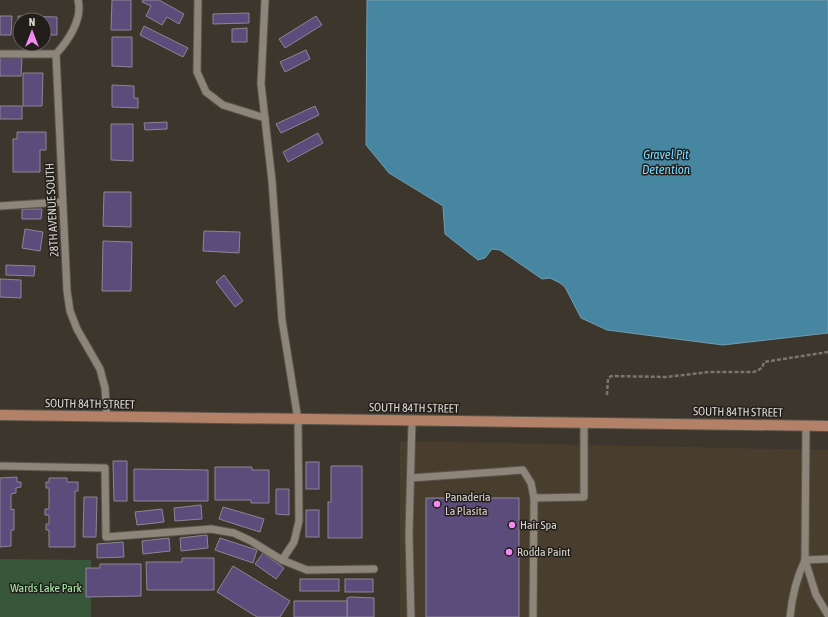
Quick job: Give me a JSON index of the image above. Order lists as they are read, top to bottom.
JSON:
{
  "streets": {
    "main road": ["SOUTH 84TH STREET"],
    "lane": ["28TH AVENUE SOUTH"]
  },
  "crossings": [
    ["28TH AVENUE SOUTH", "SOUTH 84TH STREET"]
  ],
  "water": ["Gravel Pit Detention"],
  "parks": ["Wards Lake Park"],
  "places": ["Panadería La Plasita", "Hair Spa", "Rodda Paint"],
  "north": "top"
}
